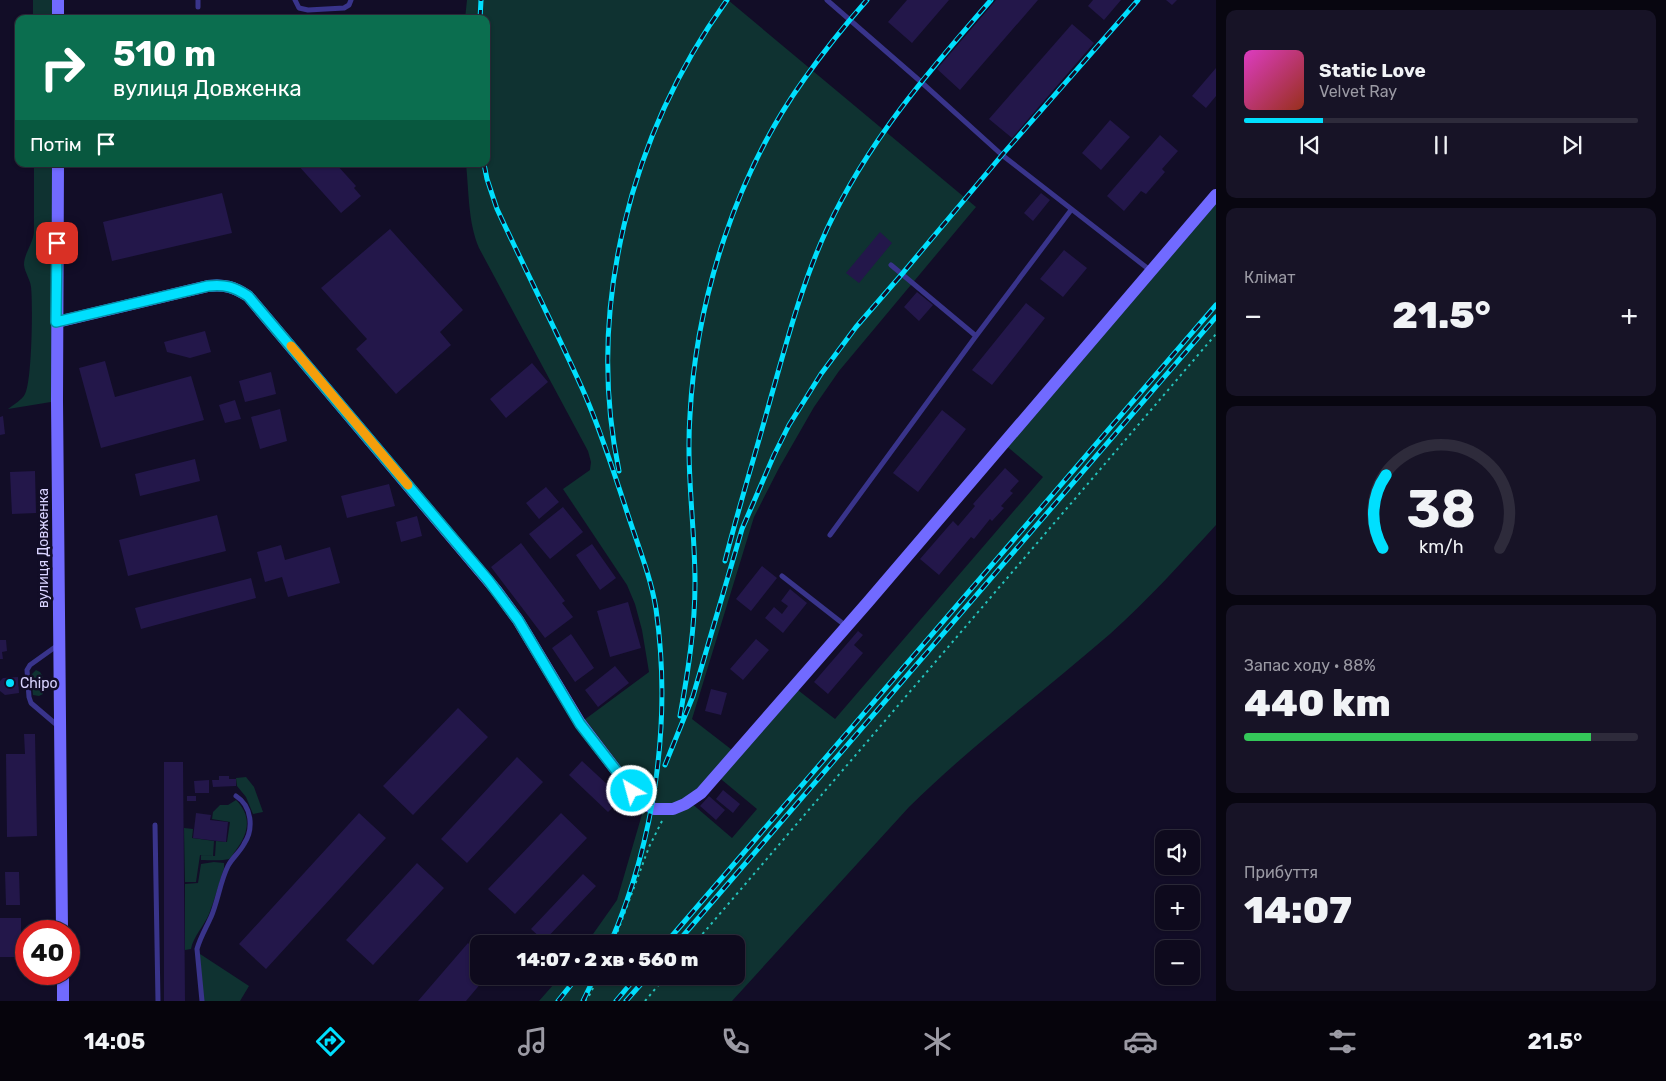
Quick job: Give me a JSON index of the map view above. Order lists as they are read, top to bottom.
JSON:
{
  "streets": {
    "street": ["вулиця Довженка"]
  },
  "places": ["Chipo"],
  "page": {
    "turn": ["510 m", "вулиця Довженка"],
    "song": ["Static Love", "Velvet Ray"],
    "then": "Потім",
    "tile": [
      "Клімат",
      ["Запас ходу · 88%", "440 km"],
      ["Прибуття", "14:07"]
    ],
    "heat": ["−", "21.5°", "+"],
    "map_buttons": ["+", "−"],
    "limit": "40",
    "trip": "14:07 · 2 хв · 560 m",
    "tabs": ["14:05", "21.5°"],
    "gauge": ["38", "km/h"]
  }
}
